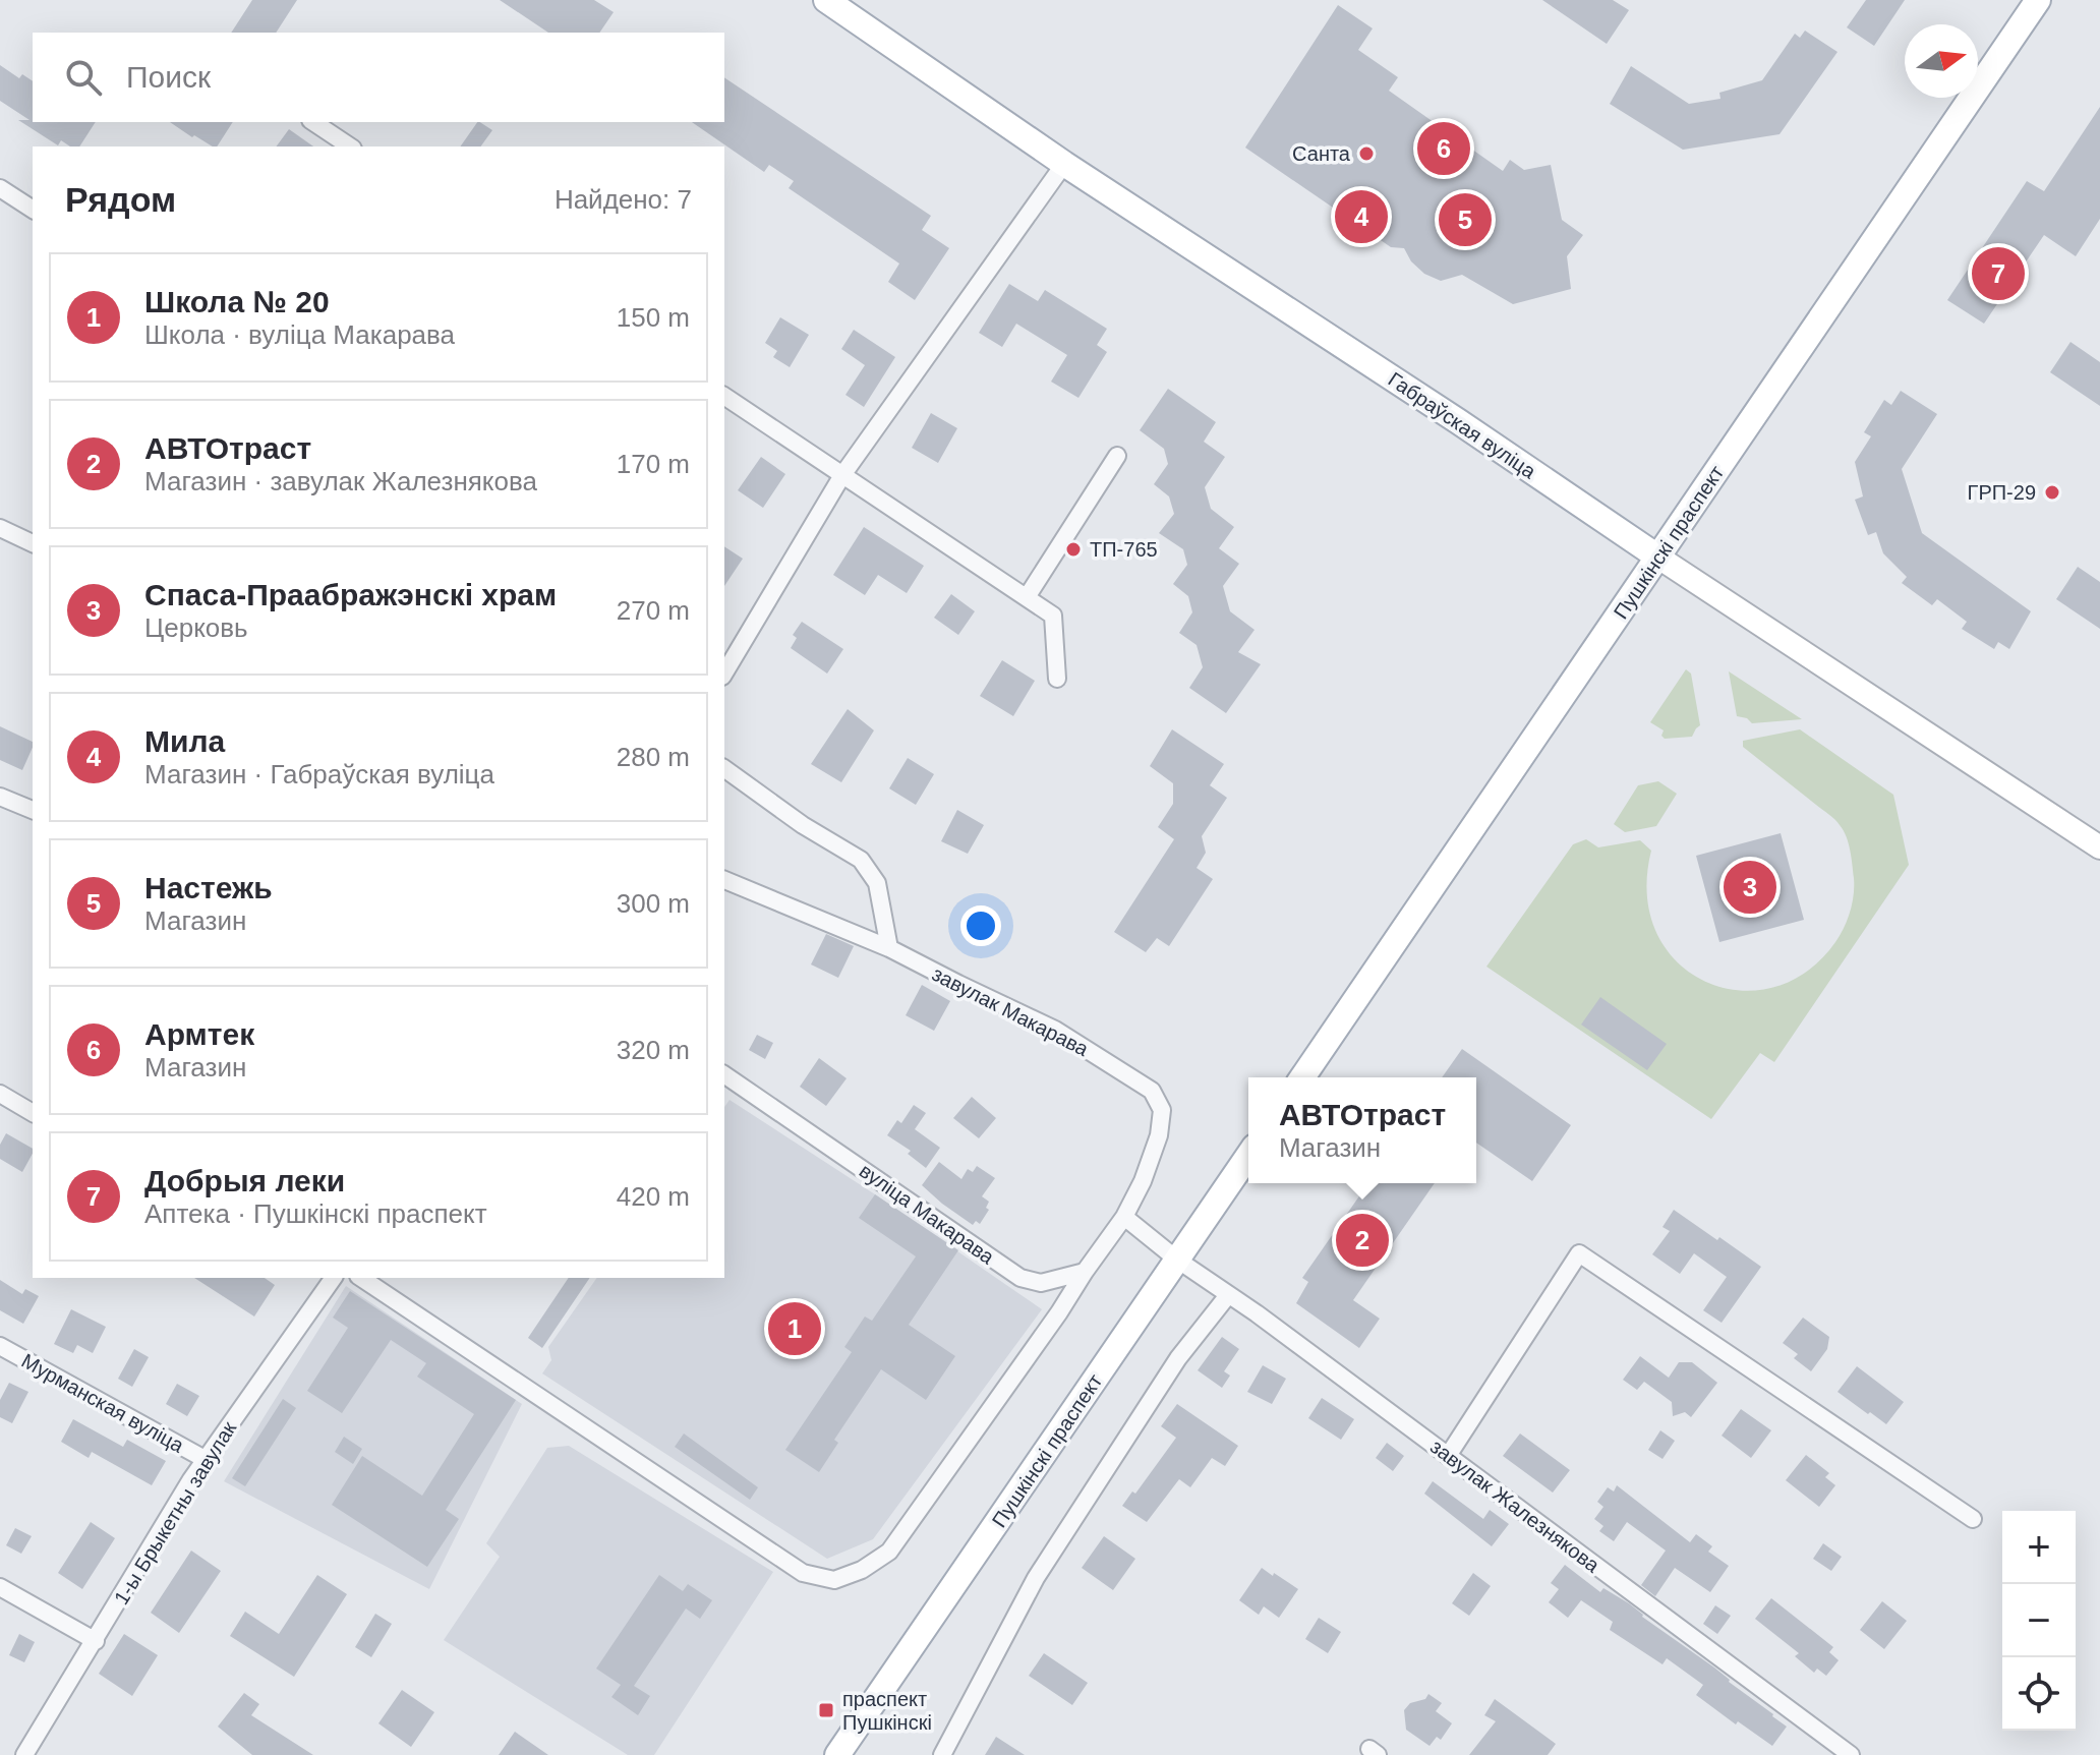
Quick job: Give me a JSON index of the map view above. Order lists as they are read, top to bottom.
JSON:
{
  "streets": {
    "main road": ["Габраўская вуліца", "Пушкінскі праспект"],
    "street": [
      "завулак Макарава",
      "вуліца Макарава",
      "Мурманская вуліца",
      "завулак Жалезнякова",
      "1-ы Брыкетны завулак"
    ]
  },
  "crossings": [
    ["Габраўская вуліца", "Пушкінскі праспект"],
    ["Пушкінскі праспект", "завулак Жалезнякова"],
    ["Мурманская вуліца", "1-ы Брыкетны завулак"]
  ],
  "places": {
    "other": ["Санта", "ГРП-29", "ТП-765"],
    "transit": ["праспект Пушкінскі"]
  },
  "north": "right",
  "page": {
    "search": "Поиск",
    "pins": [
      "6",
      "4",
      "5",
      "7",
      "3",
      "2",
      "1"
    ],
    "heading": ["Рядом", "Найдено: 7"],
    "list": [
      {
        "mark": "1",
        "name": "Школа № 20",
        "note": "Школа · вуліца Макарава",
        "value": "150 m"
      },
      {
        "mark": "2",
        "name": "АВТОтраст",
        "note": "Магазин · завулак Жалезнякова",
        "value": "170 m"
      },
      {
        "mark": "3",
        "name": "Спаса-Праабражэнскі храм",
        "note": "Церковь",
        "value": "270 m"
      },
      {
        "mark": "4",
        "name": "Мила",
        "note": "Магазин · Габраўская вуліца",
        "value": "280 m"
      },
      {
        "mark": "5",
        "name": "Настежь",
        "note": "Магазин",
        "value": "300 m"
      },
      {
        "mark": "6",
        "name": "Армтек",
        "note": "Магазин",
        "value": "320 m"
      },
      {
        "mark": "7",
        "name": "Добрыя леки",
        "note": "Аптека · Пушкінскі праспект",
        "value": "420 m"
      }
    ],
    "popup": ["АВТОтраст", "Магазин"],
    "map_buttons": ["+", "−"]
  }
}
